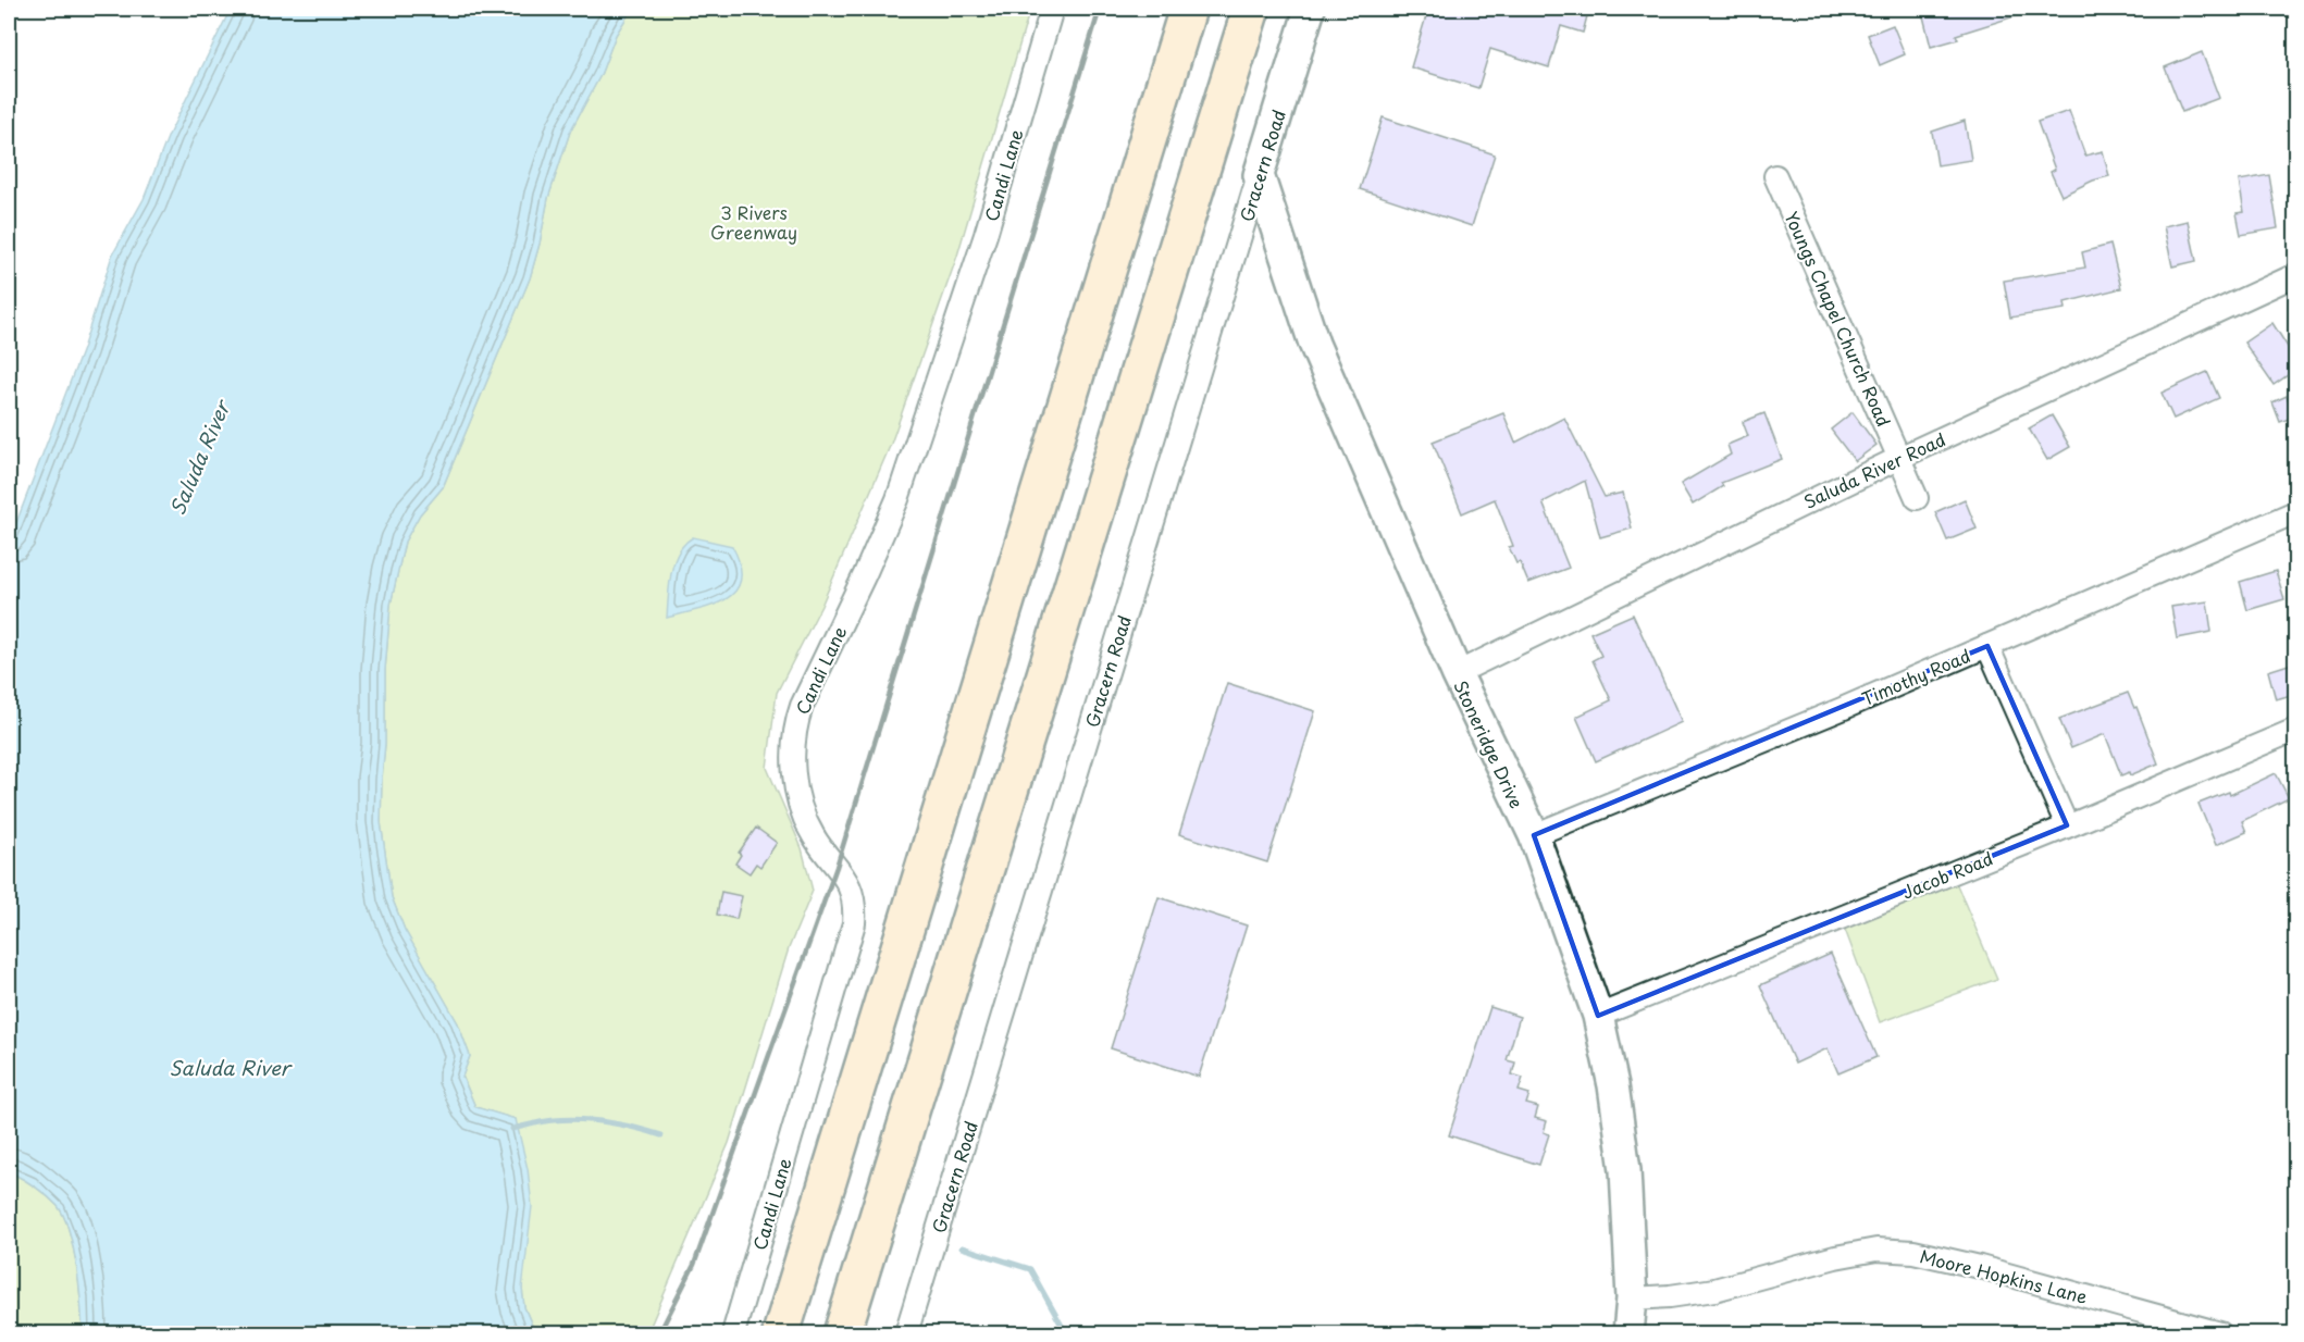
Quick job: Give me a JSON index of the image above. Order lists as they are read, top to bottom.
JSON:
{
  "streets": {
    "street": [
      "Gracern Road",
      "Candi Lane",
      "Youngs Chapel Church Road",
      "Saluda River Road",
      "Timothy Road",
      "Stoneridge Drive",
      "Jacob Road",
      "Moore Hopkins Lane"
    ]
  },
  "crossings": [
    ["Gracern Road", "Stoneridge Drive"],
    ["Youngs Chapel Church Road", "Saluda River Road"],
    ["Saluda River Road", "Stoneridge Drive"],
    ["Timothy Road", "Stoneridge Drive"],
    ["Stoneridge Drive", "Jacob Road"],
    ["Stoneridge Drive", "Moore Hopkins Lane"]
  ],
  "water": ["Saluda River"],
  "parks": ["3 Rivers Greenway"]
}
